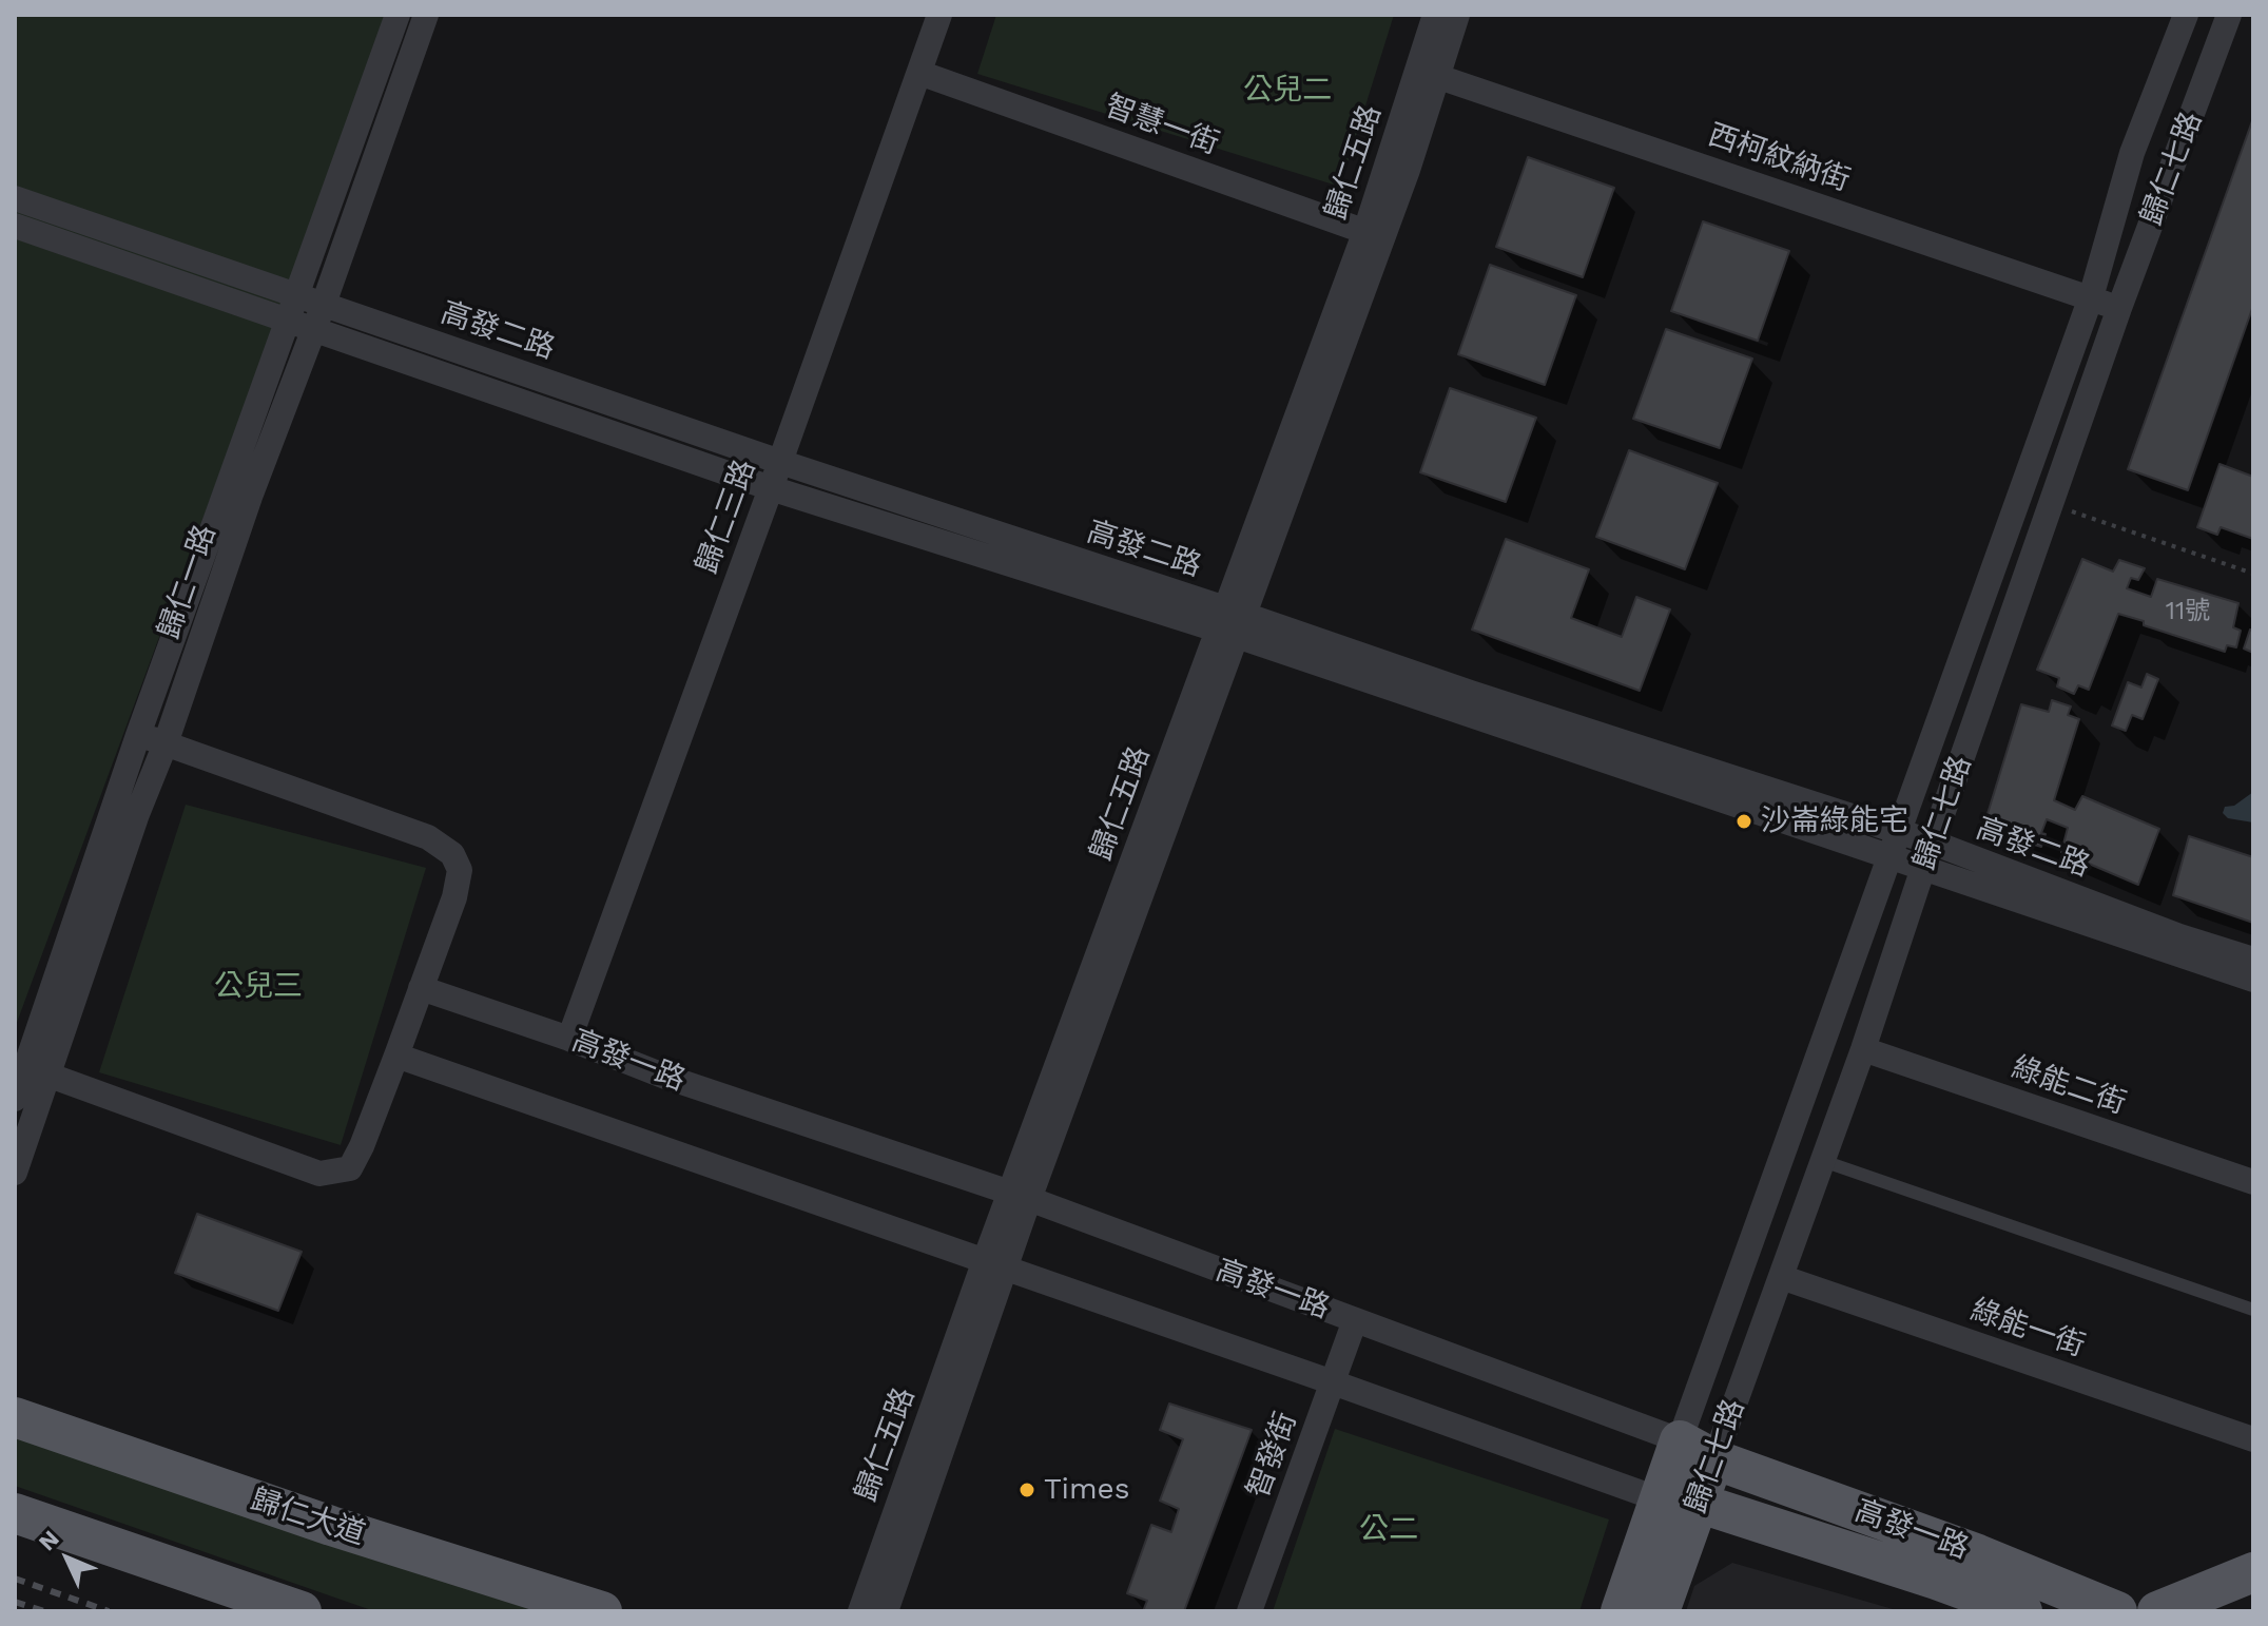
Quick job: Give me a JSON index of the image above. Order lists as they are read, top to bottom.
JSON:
{
  "streets": {
    "main road": ["歸仁七路", "高發一路", "歸仁大道"],
    "street": [
      "智慧一街",
      "西柯紋納街",
      "歸仁五路",
      "高發二路",
      "歸仁三路",
      "歸仁一路",
      "綠能二街",
      "綠能一街",
      "智發街"
    ]
  },
  "crossings": [
    ["智慧一街", "歸仁五路"],
    ["智慧一街", "歸仁三路"],
    ["西柯紋納街", "歸仁五路"],
    ["西柯紋納街", "歸仁七路"],
    ["歸仁五路", "高發二路"],
    ["歸仁五路", "高發一路"],
    ["歸仁七路", "高發二路"],
    ["歸仁七路", "高發一路"],
    ["歸仁七路", "綠能二街"],
    ["歸仁七路", "綠能一街"],
    ["高發二路", "歸仁三路"],
    ["高發二路", "歸仁一路"],
    ["歸仁三路", "高發一路"],
    ["高發一路", "智發街"]
  ],
  "parks": ["公兒二", "公兒三", "公二"],
  "places": ["沙崙綠能宅", "Times"],
  "house_numbers": ["11號"],
  "north": "top left"
}
